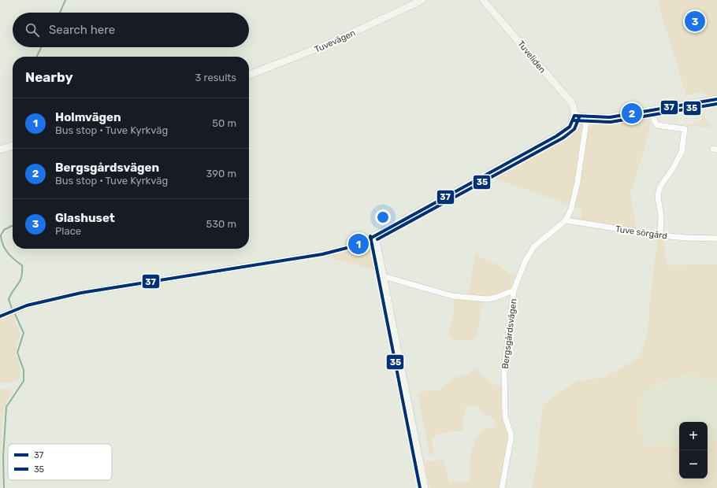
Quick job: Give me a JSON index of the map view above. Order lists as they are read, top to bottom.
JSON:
{
  "streets": {
    "street": [
      "Tuvevägen",
      "Tuveliden",
      "Tuve sörgård",
      "Bergsgårdsvägen"
    ]
  },
  "crossings": [
    ["Tuve sörgård", "Bergsgårdsvägen"]
  ],
  "lines": ["transit line 37", "transit line 35"],
  "legend": ["37", "35"],
  "page": {
    "pins": ["3", "2", "1"],
    "search": "Search here",
    "heading": ["Nearby", "3 results"],
    "list": [
      {
        "mark": "1",
        "name": "Holmvägen",
        "note": "Bus stop · Tuve Kyrkväg",
        "value": "50 m"
      },
      {
        "mark": "2",
        "name": "Bergsgårdsvägen",
        "note": "Bus stop · Tuve Kyrkväg",
        "value": "390 m"
      },
      {
        "mark": "3",
        "name": "Glashuset",
        "note": "Place",
        "value": "530 m"
      }
    ],
    "map_buttons": ["+", "−"]
  }
}
